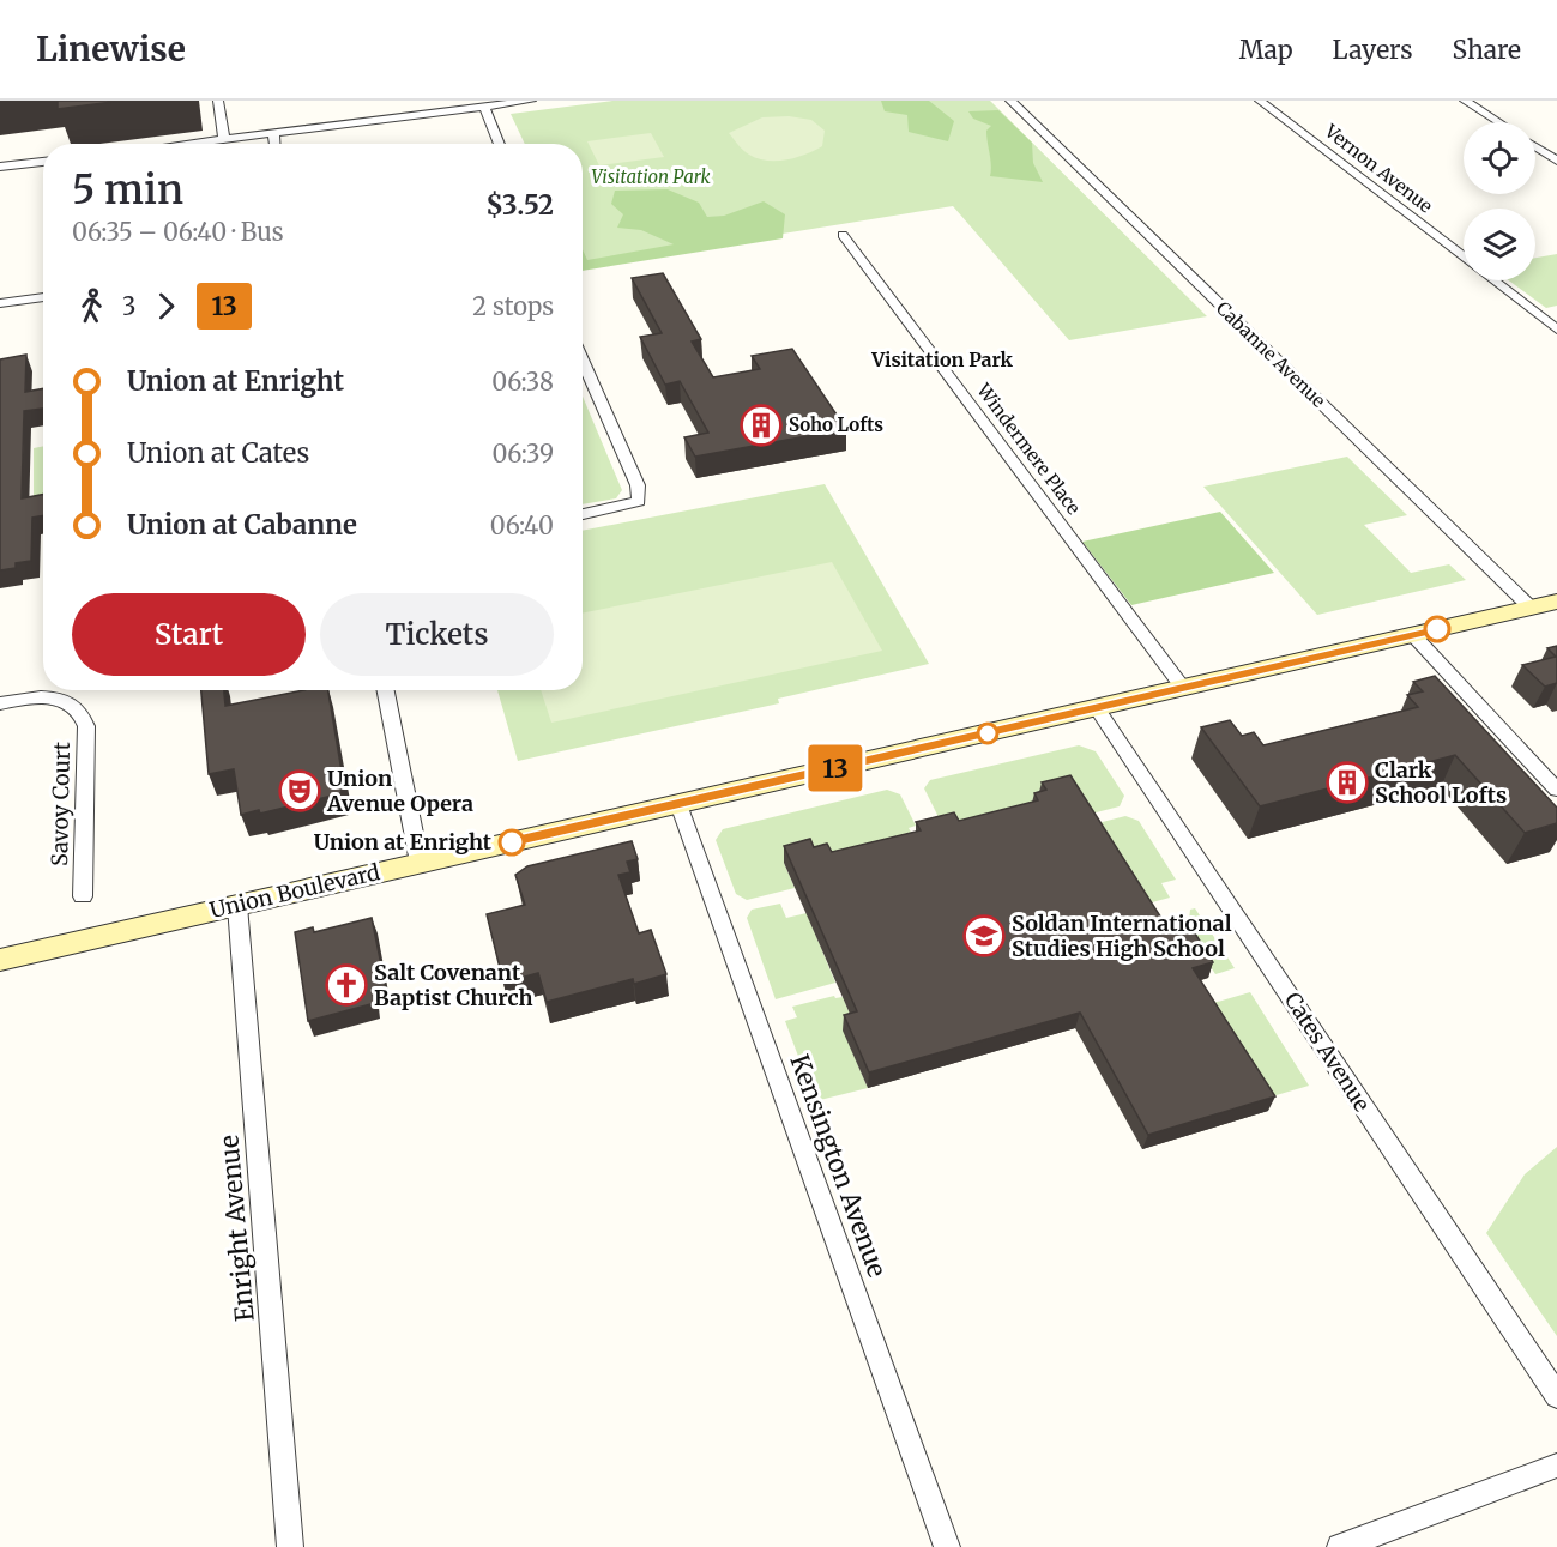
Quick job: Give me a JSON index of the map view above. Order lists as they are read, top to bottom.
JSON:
{
  "streets": {
    "main road": ["Union Boulevard"],
    "street": [
      "Vernon Avenue",
      "Cabanne Avenue",
      "Windermere Place",
      "Savoy Court",
      "Cates Avenue",
      "Kensington Avenue",
      "Enright Avenue"
    ]
  },
  "crossings": [
    ["Cabanne Avenue", "Union Boulevard"],
    ["Windermere Place", "Union Boulevard"],
    ["Union Boulevard", "Cates Avenue"],
    ["Union Boulevard", "Kensington Avenue"],
    ["Union Boulevard", "Enright Avenue"]
  ],
  "districts": ["Visitation Park"],
  "parks": ["Visitation Park"],
  "places": {
    "building": ["Soho Lofts", "Clark School Lofts"],
    "theatre": ["Union Avenue Opera"],
    "other": ["Union at Enright"],
    "school or university": ["Soldan International Studies High School"],
    "church": ["Salt Covenant Baptist Church"]
  },
  "lines": ["bus line 13"],
  "page": {
    "header": "Linewise",
    "nav": ["Map", "Layers", "Share"],
    "on_map": "13",
    "heading": ["5 min", "06:35 – 06:40 · Bus", "$3.52"],
    "legs": ["3", "13", "2 stops"],
    "list": [
      {
        "name": "Union at Enright",
        "value": "06:38"
      },
      {
        "name": "Union at Cates",
        "value": "06:39"
      },
      {
        "name": "Union at Cabanne",
        "value": "06:40"
      }
    ],
    "buttons": ["Start", "Tickets"]
  }
}
